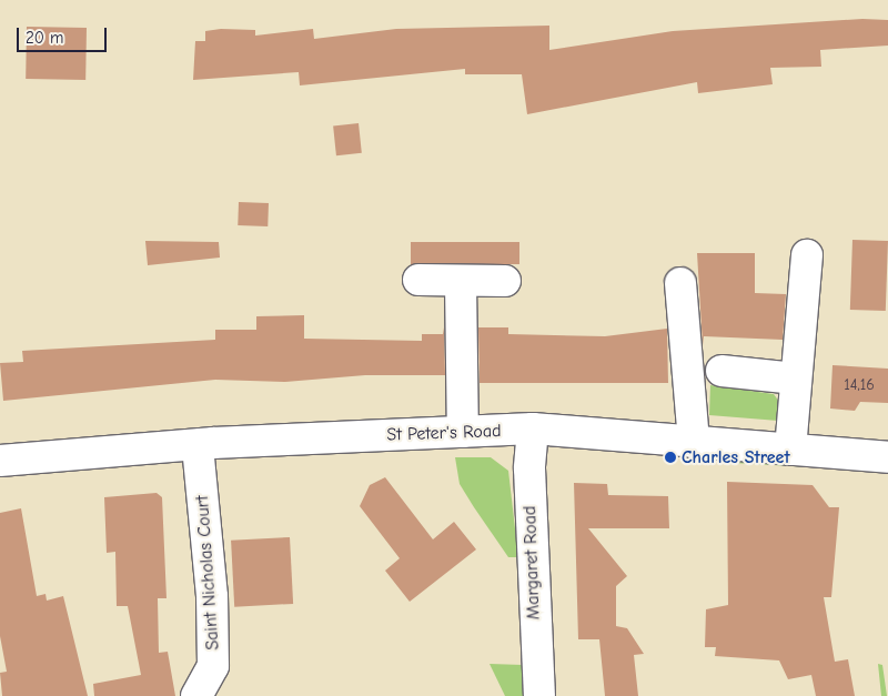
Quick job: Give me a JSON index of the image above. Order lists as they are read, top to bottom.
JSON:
{
  "streets": {
    "street": ["St Peter's Road", "Margaret Road", "Saint Nicholas Court"]
  },
  "crossings": [
    ["St Peter's Road", "Margaret Road"],
    ["St Peter's Road", "Saint Nicholas Court"]
  ],
  "places": ["Charles Street"],
  "house_numbers": ["14,16"],
  "scale_bar": "20 m"
}
